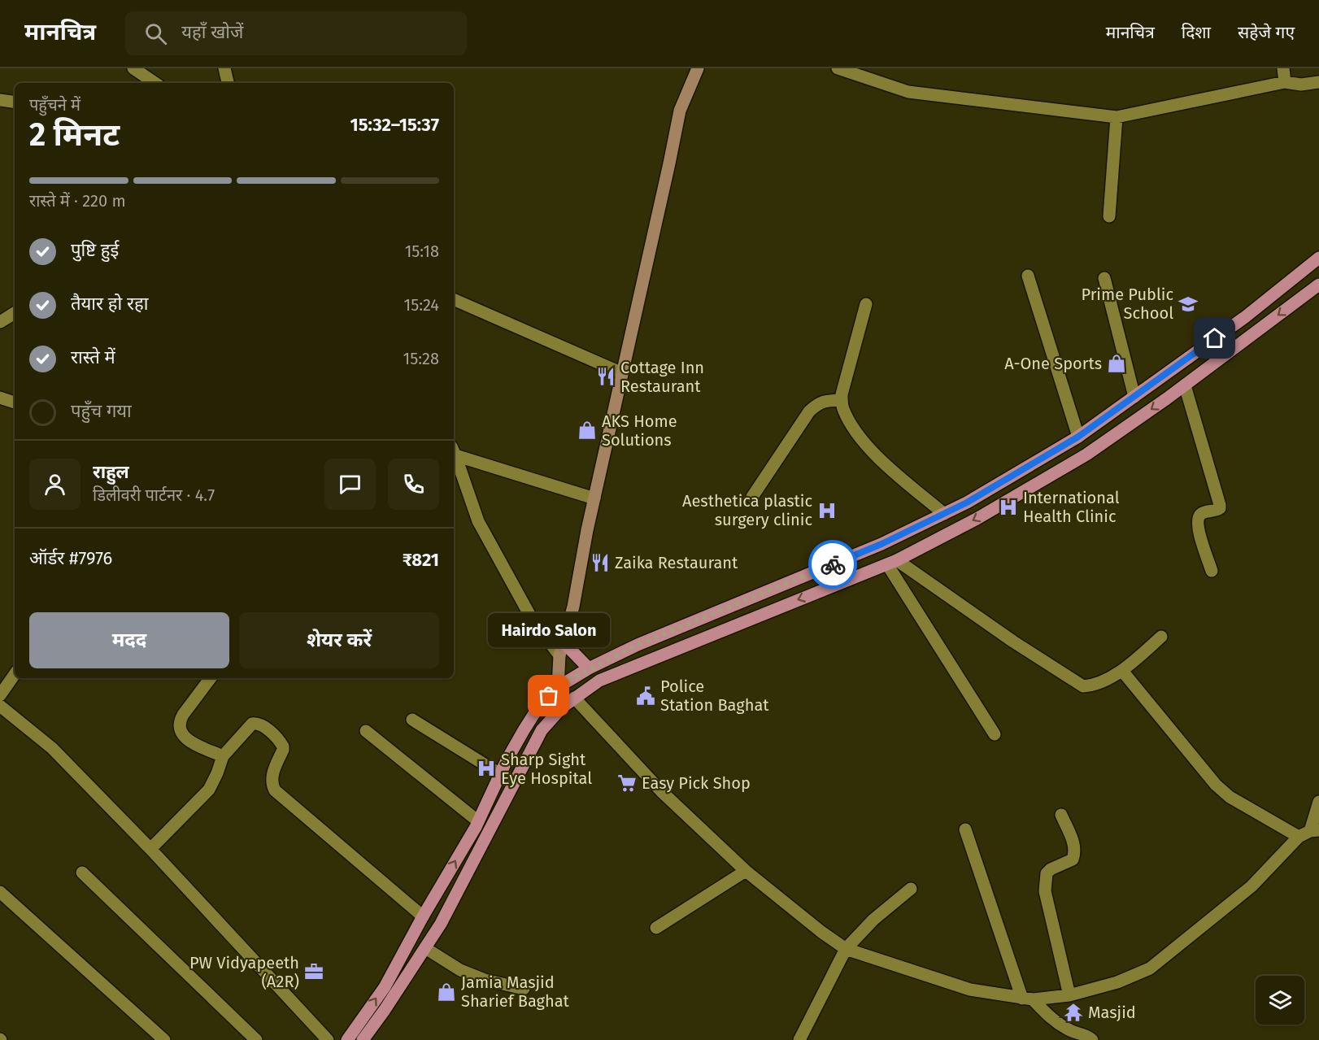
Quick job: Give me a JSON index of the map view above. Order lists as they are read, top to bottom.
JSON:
{
  "places": {
    "school or university": ["Prime Public School"],
    "shop": ["A-One Sports", "AKS Home Solutions", "Jamia Masjid Sharief Baghat"],
    "restaurant": ["Cottage Inn Restaurant", "Zaika Restaurant"],
    "hospital": ["International Health Clinic", "Aesthetica plastic surgery clinic", "Sharp Sight Eye Hospital"],
    "other": ["Hairdo Salon"],
    "public building": ["Police Station Baghat"],
    "supermarket": ["Easy Pick Shop"],
    "office": ["PW Vidyapeeth (A2R)"],
    "temple": ["Masjid"]
  },
  "page": {
    "header": "मानचित्र",
    "search": "यहाँ खोजें",
    "nav": ["मानचित्र", "दिशा", "सहेजे गए"],
    "heading": ["2 मिनट", "पहुँचने में", "15:32–15:37"],
    "panel": [
      "राहुल",
      "डिलीवरी पार्टनर · 4.7",
      "ऑर्डर #7976",
      "₹821"
    ],
    "bar": "रास्ते में · 220 m",
    "list": [
      ["पुष्टि हुई", "15:18"],
      ["तैयार हो रहा", "15:24"],
      ["रास्ते में", "15:28"],
      "पहुँच गया"
    ],
    "buttons": ["मदद", "शेयर करें"],
    "bubble": "Hairdo Salon"
  }
}
